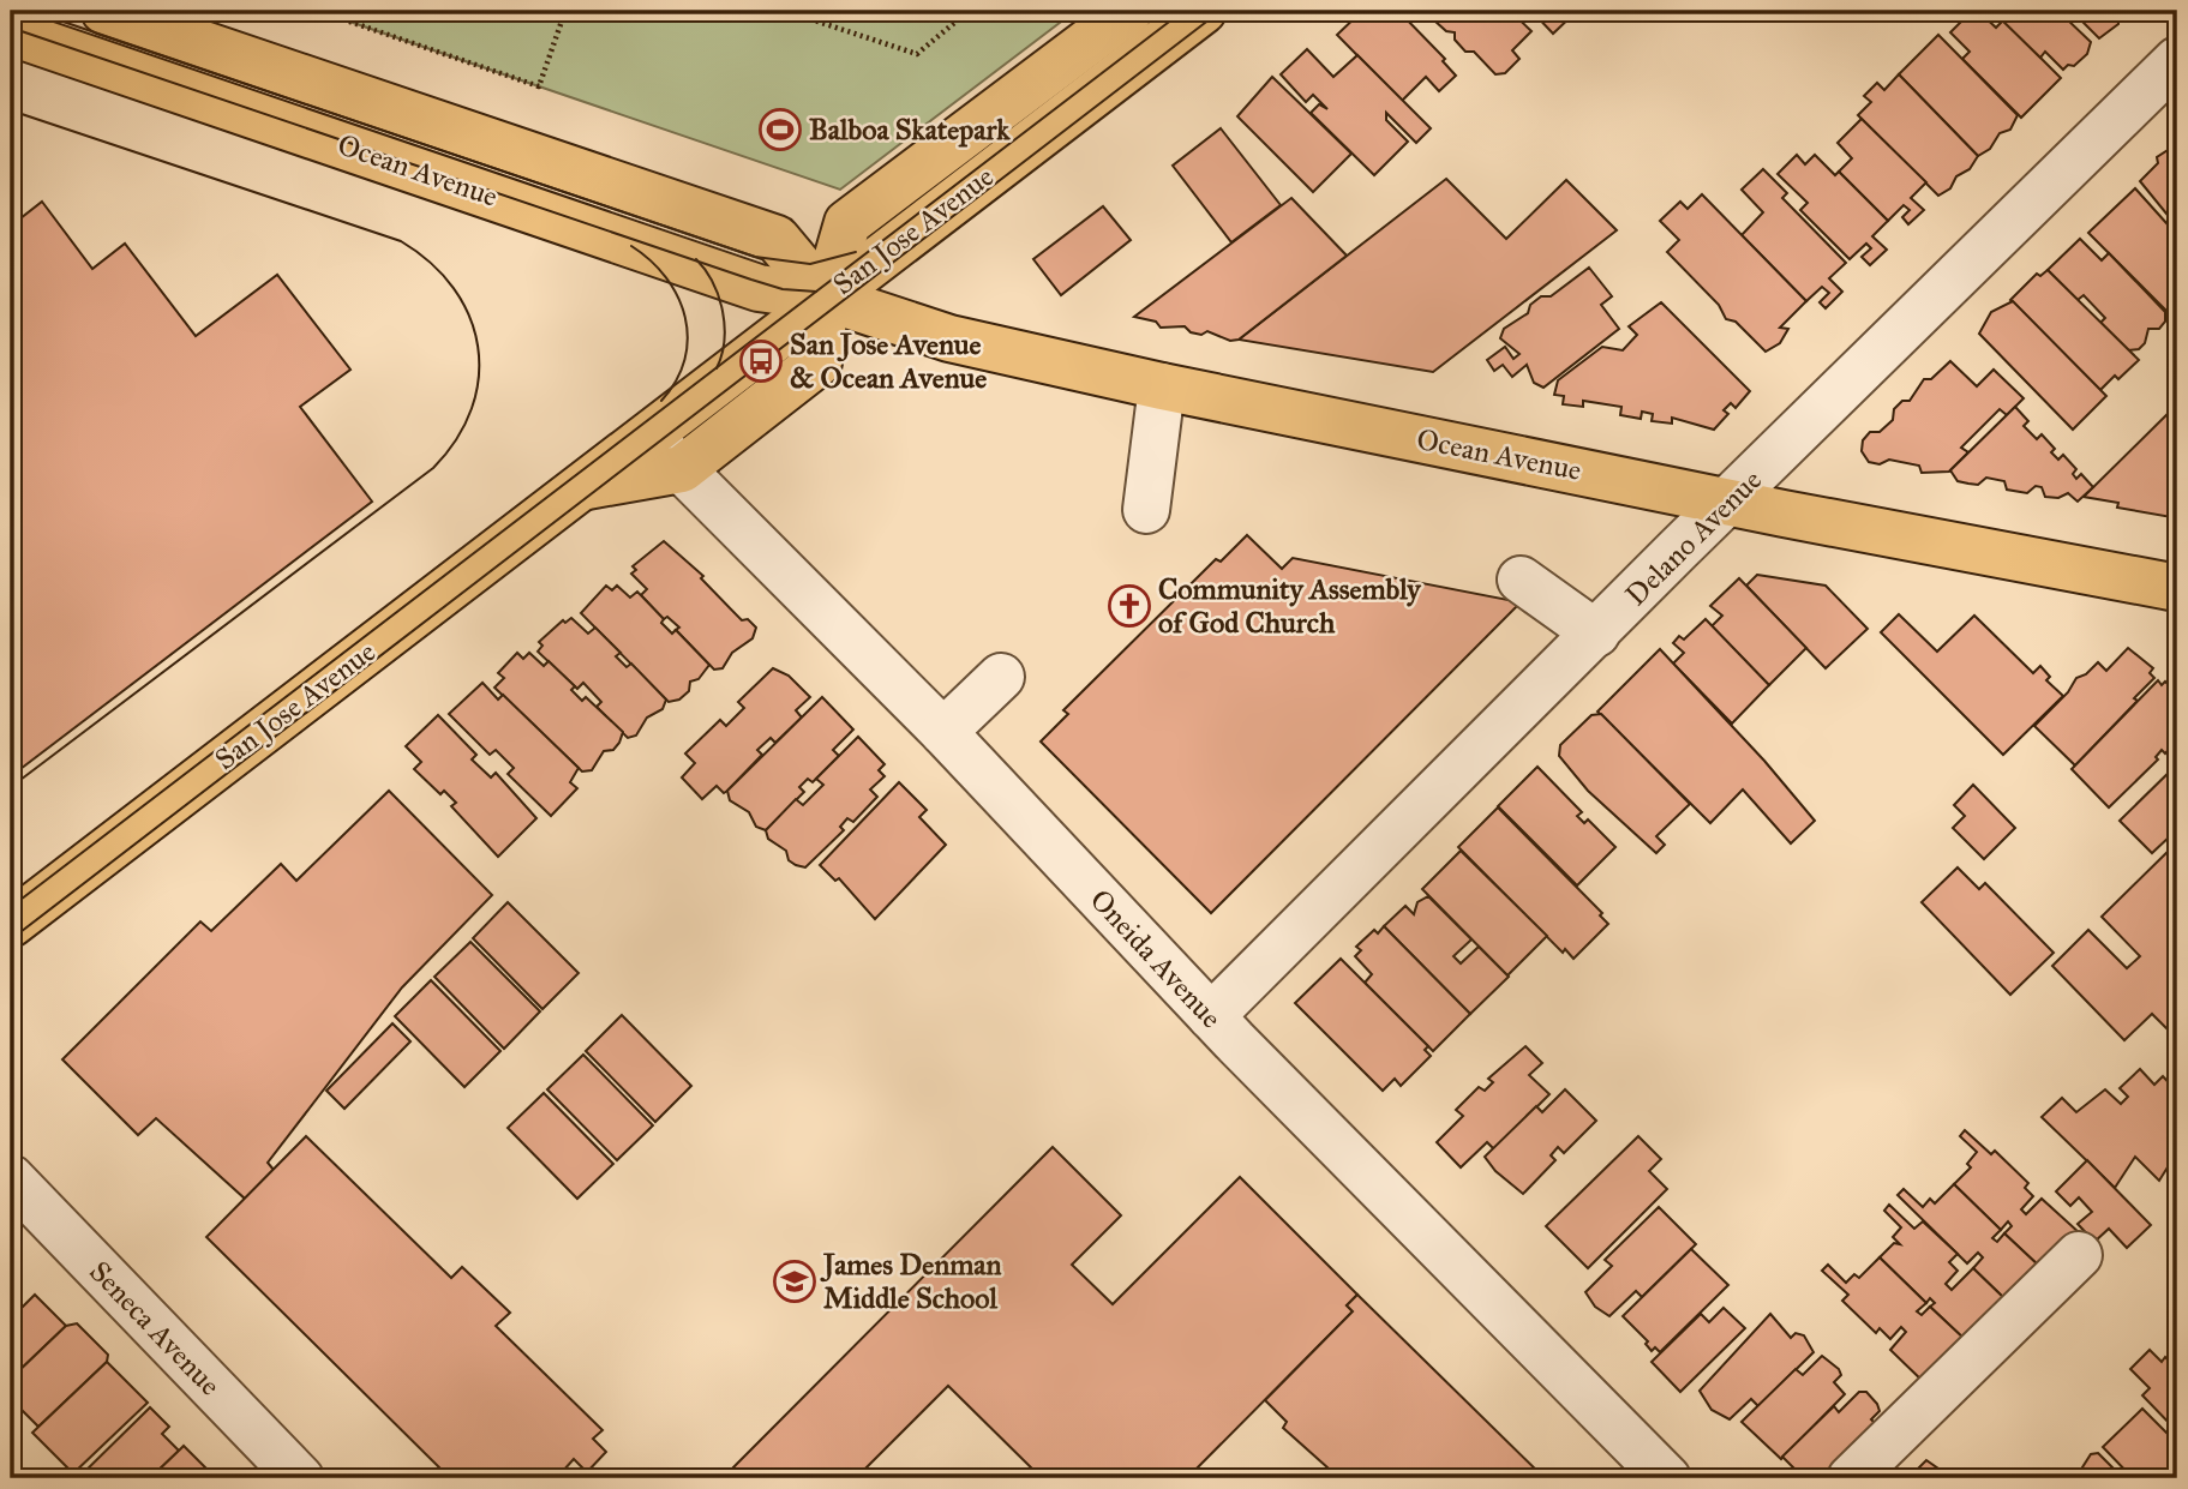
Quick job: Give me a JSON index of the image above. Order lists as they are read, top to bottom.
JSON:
{
  "streets": {
    "main road": ["Ocean Avenue", "San Jose Avenue"],
    "street": ["Delano Avenue", "Oneida Avenue", "Seneca Avenue"]
  },
  "crossings": [
    ["Ocean Avenue", "San Jose Avenue"],
    ["Ocean Avenue", "Delano Avenue"],
    ["San Jose Avenue", "Oneida Avenue"],
    ["Delano Avenue", "Oneida Avenue"]
  ],
  "places": {
    "sports": ["Balboa Skatepark"],
    "bus stop": ["San Jose Avenue & Ocean Avenue"],
    "church": ["Community Assembly of God Church"],
    "school or university": ["James Denman Middle School"]
  }
}
